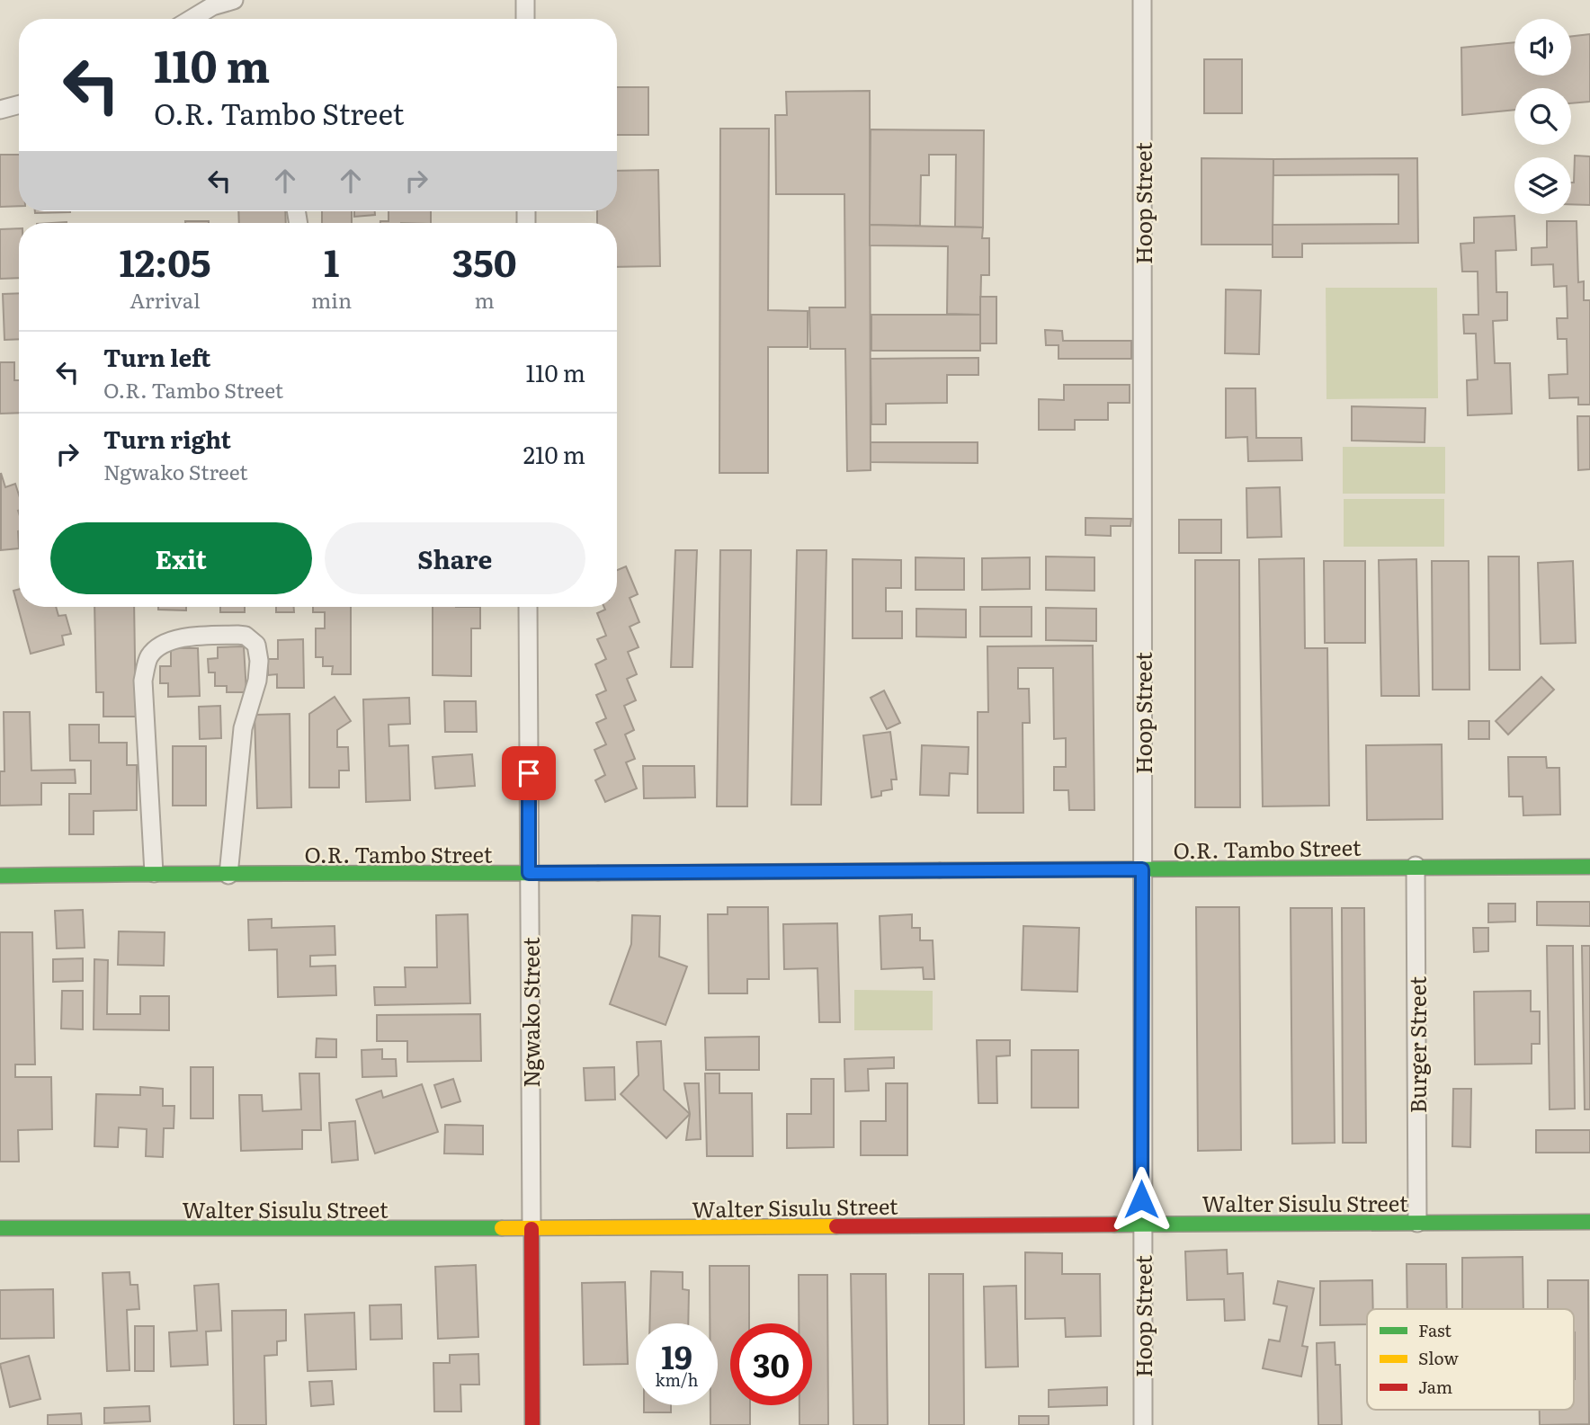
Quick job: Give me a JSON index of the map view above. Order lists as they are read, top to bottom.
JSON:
{
  "streets": {
    "main road": ["O.R. Tambo Street", "Ngwako Street", "Walter Sisulu Street"],
    "street": ["Hoop Street", "Burger Street"]
  },
  "crossings": [
    ["Hoop Street", "O.R. Tambo Street"],
    ["Hoop Street", "Walter Sisulu Street"],
    ["O.R. Tambo Street", "Ngwako Street"],
    ["O.R. Tambo Street", "Burger Street"],
    ["Ngwako Street", "Walter Sisulu Street"],
    ["Burger Street", "Walter Sisulu Street"]
  ],
  "legend": ["Fast", "Slow", "Jam"],
  "page": {
    "turn": ["110 m", "O.R. Tambo Street"],
    "eta": [
      "12:05",
      "Arrival",
      "1",
      "min",
      "350",
      "m"
    ],
    "list": [
      {
        "name": "Turn left",
        "note": "O.R. Tambo Street",
        "value": "110 m"
      },
      {
        "name": "Turn right",
        "note": "Ngwako Street",
        "value": "210 m"
      }
    ],
    "buttons": ["Exit", "Share"],
    "speed": "19 km/h",
    "limit": "30"
  }
}
